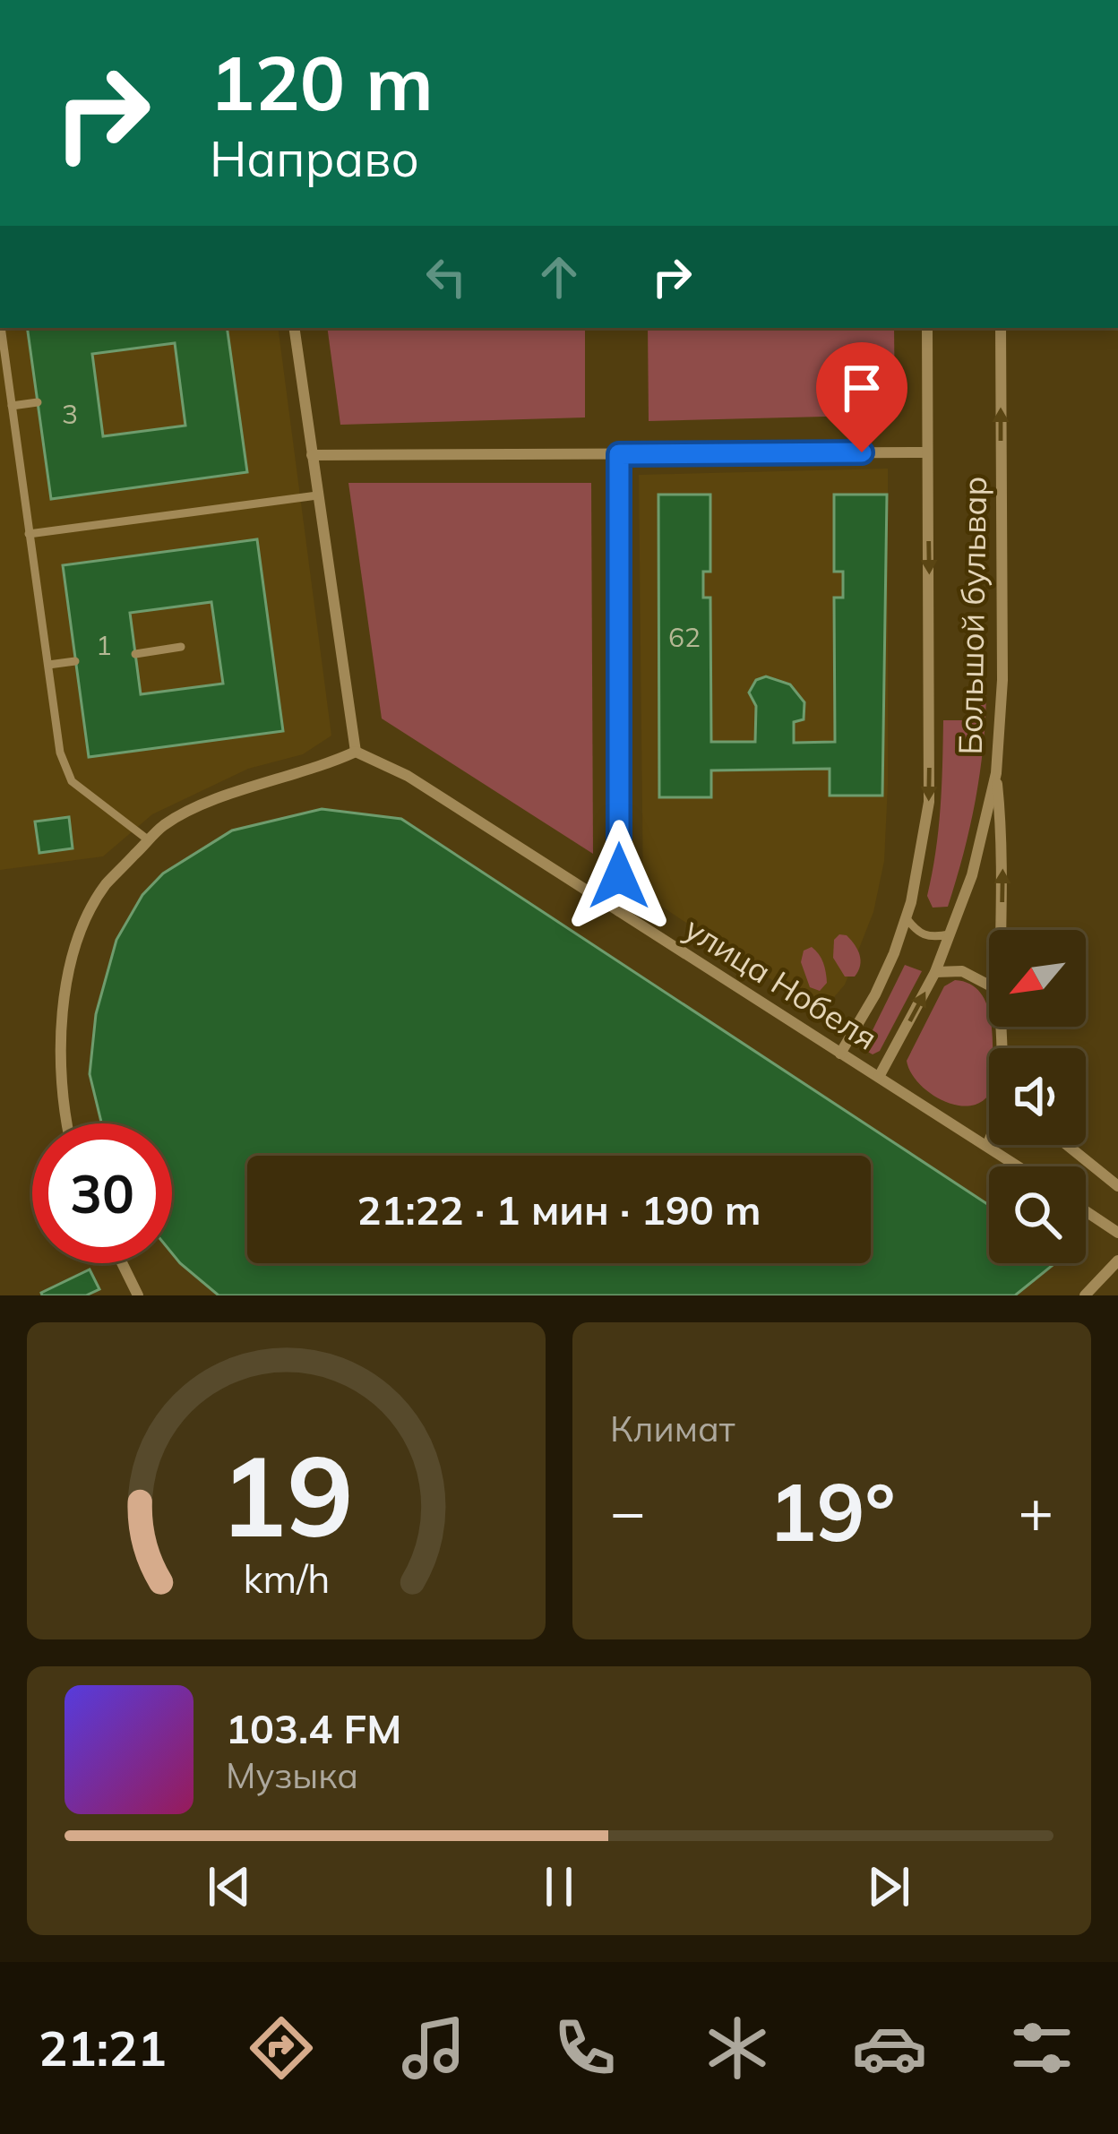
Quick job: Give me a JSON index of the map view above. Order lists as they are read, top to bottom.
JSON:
{
  "streets": {
    "street": ["Большой бульвар", "улица Нобеля"]
  },
  "crossings": [
    ["Большой бульвар", "улица Нобеля"]
  ],
  "house_numbers": ["3", "62", "1"],
  "north": "bottom left",
  "page": {
    "turn": ["120 m", "Направо"],
    "limit": "30",
    "trip": "21:22 · 1 мин · 190 m",
    "tile": "Климат",
    "heat": ["−", "19°", "+"],
    "song": ["103.4 FM", "Музыка"],
    "tabs": "21:21",
    "gauge": ["19", "km/h"]
  }
}
